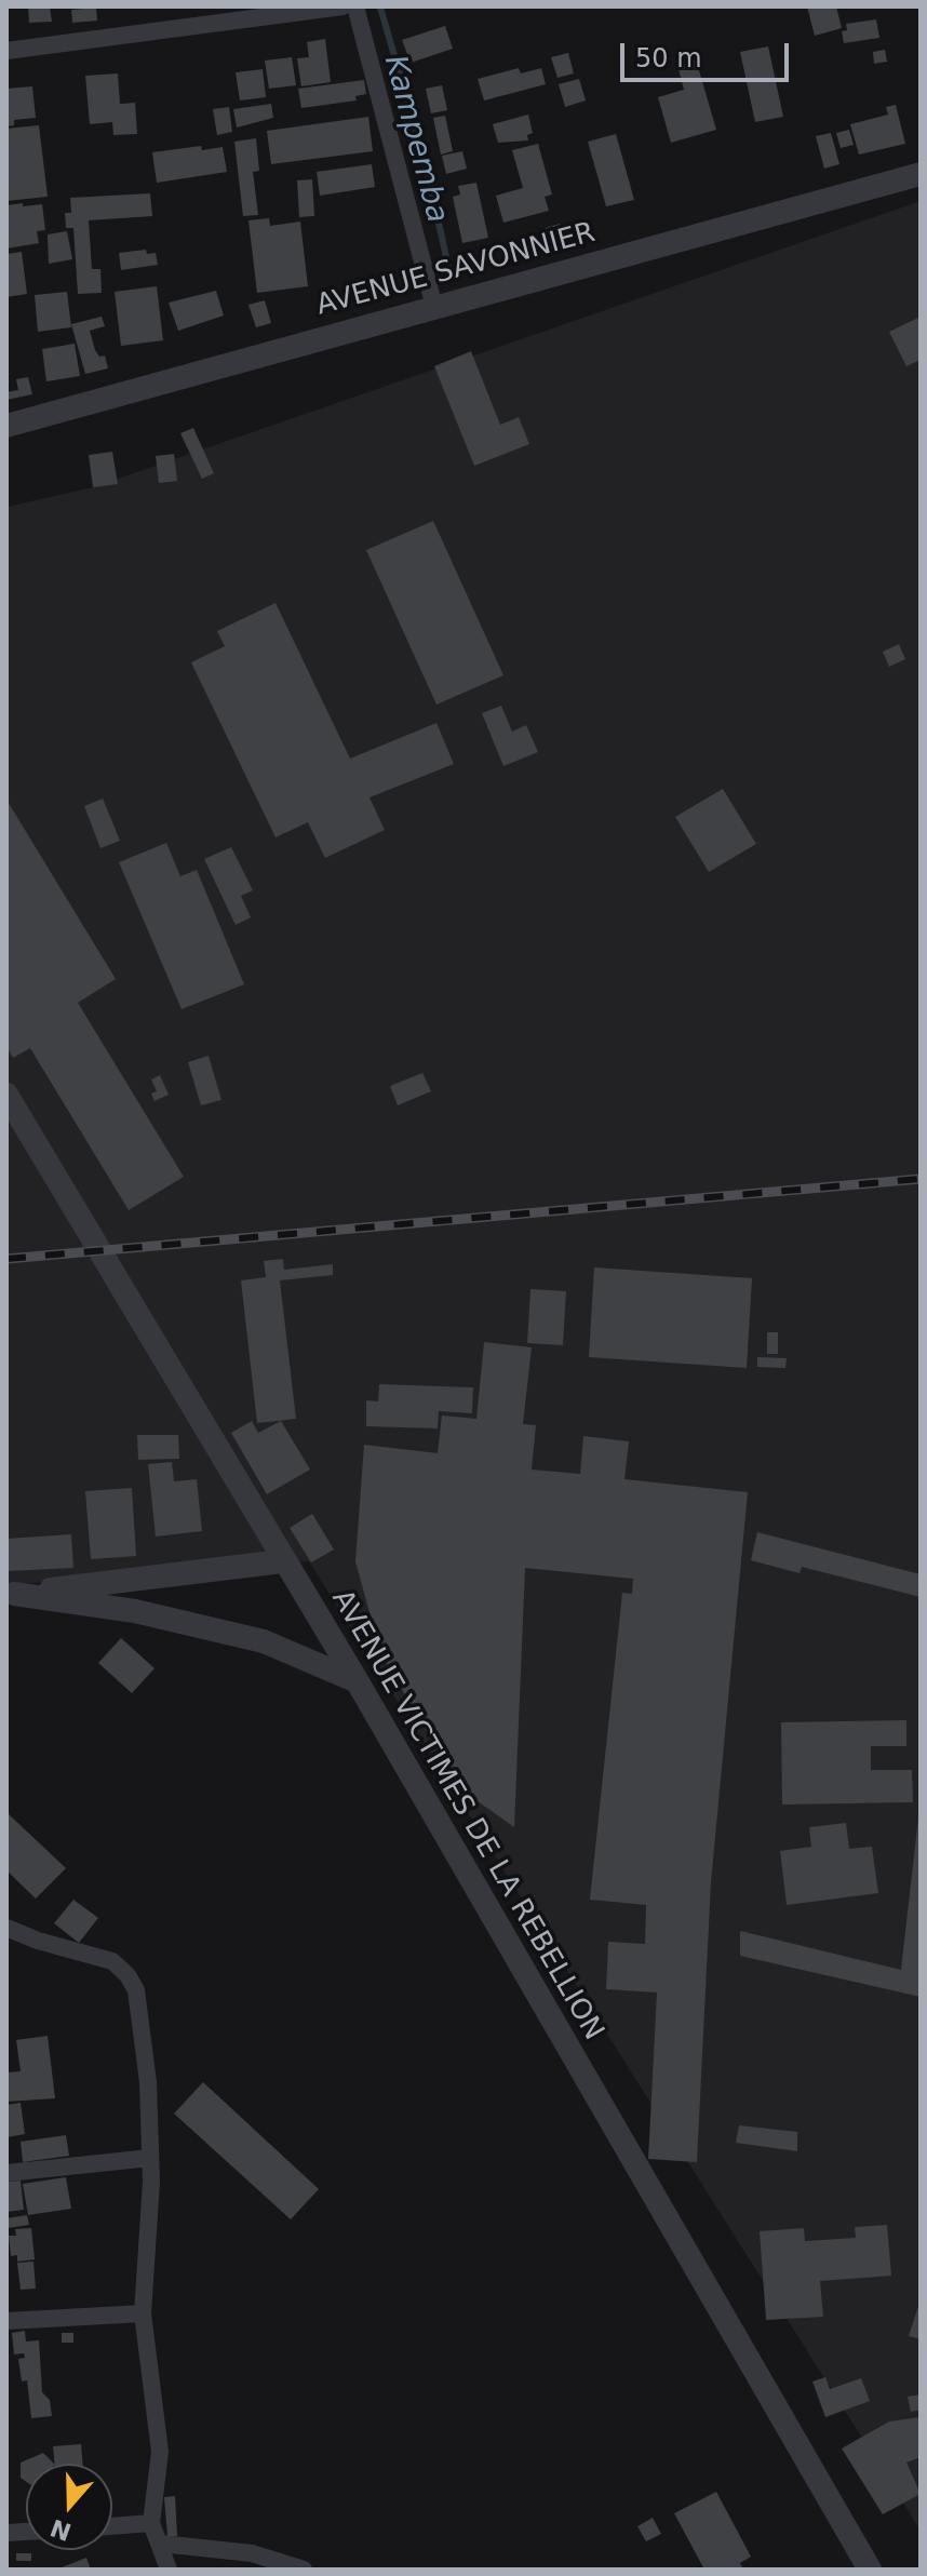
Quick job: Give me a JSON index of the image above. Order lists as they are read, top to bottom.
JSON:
{
  "streets": {
    "street": ["AVENUE SAVONNIER", "AVENUE VICTIMES DE LA REBELLION"]
  },
  "water": ["Kampemba"],
  "scale_bar": "50 m",
  "north": "bottom"
}
